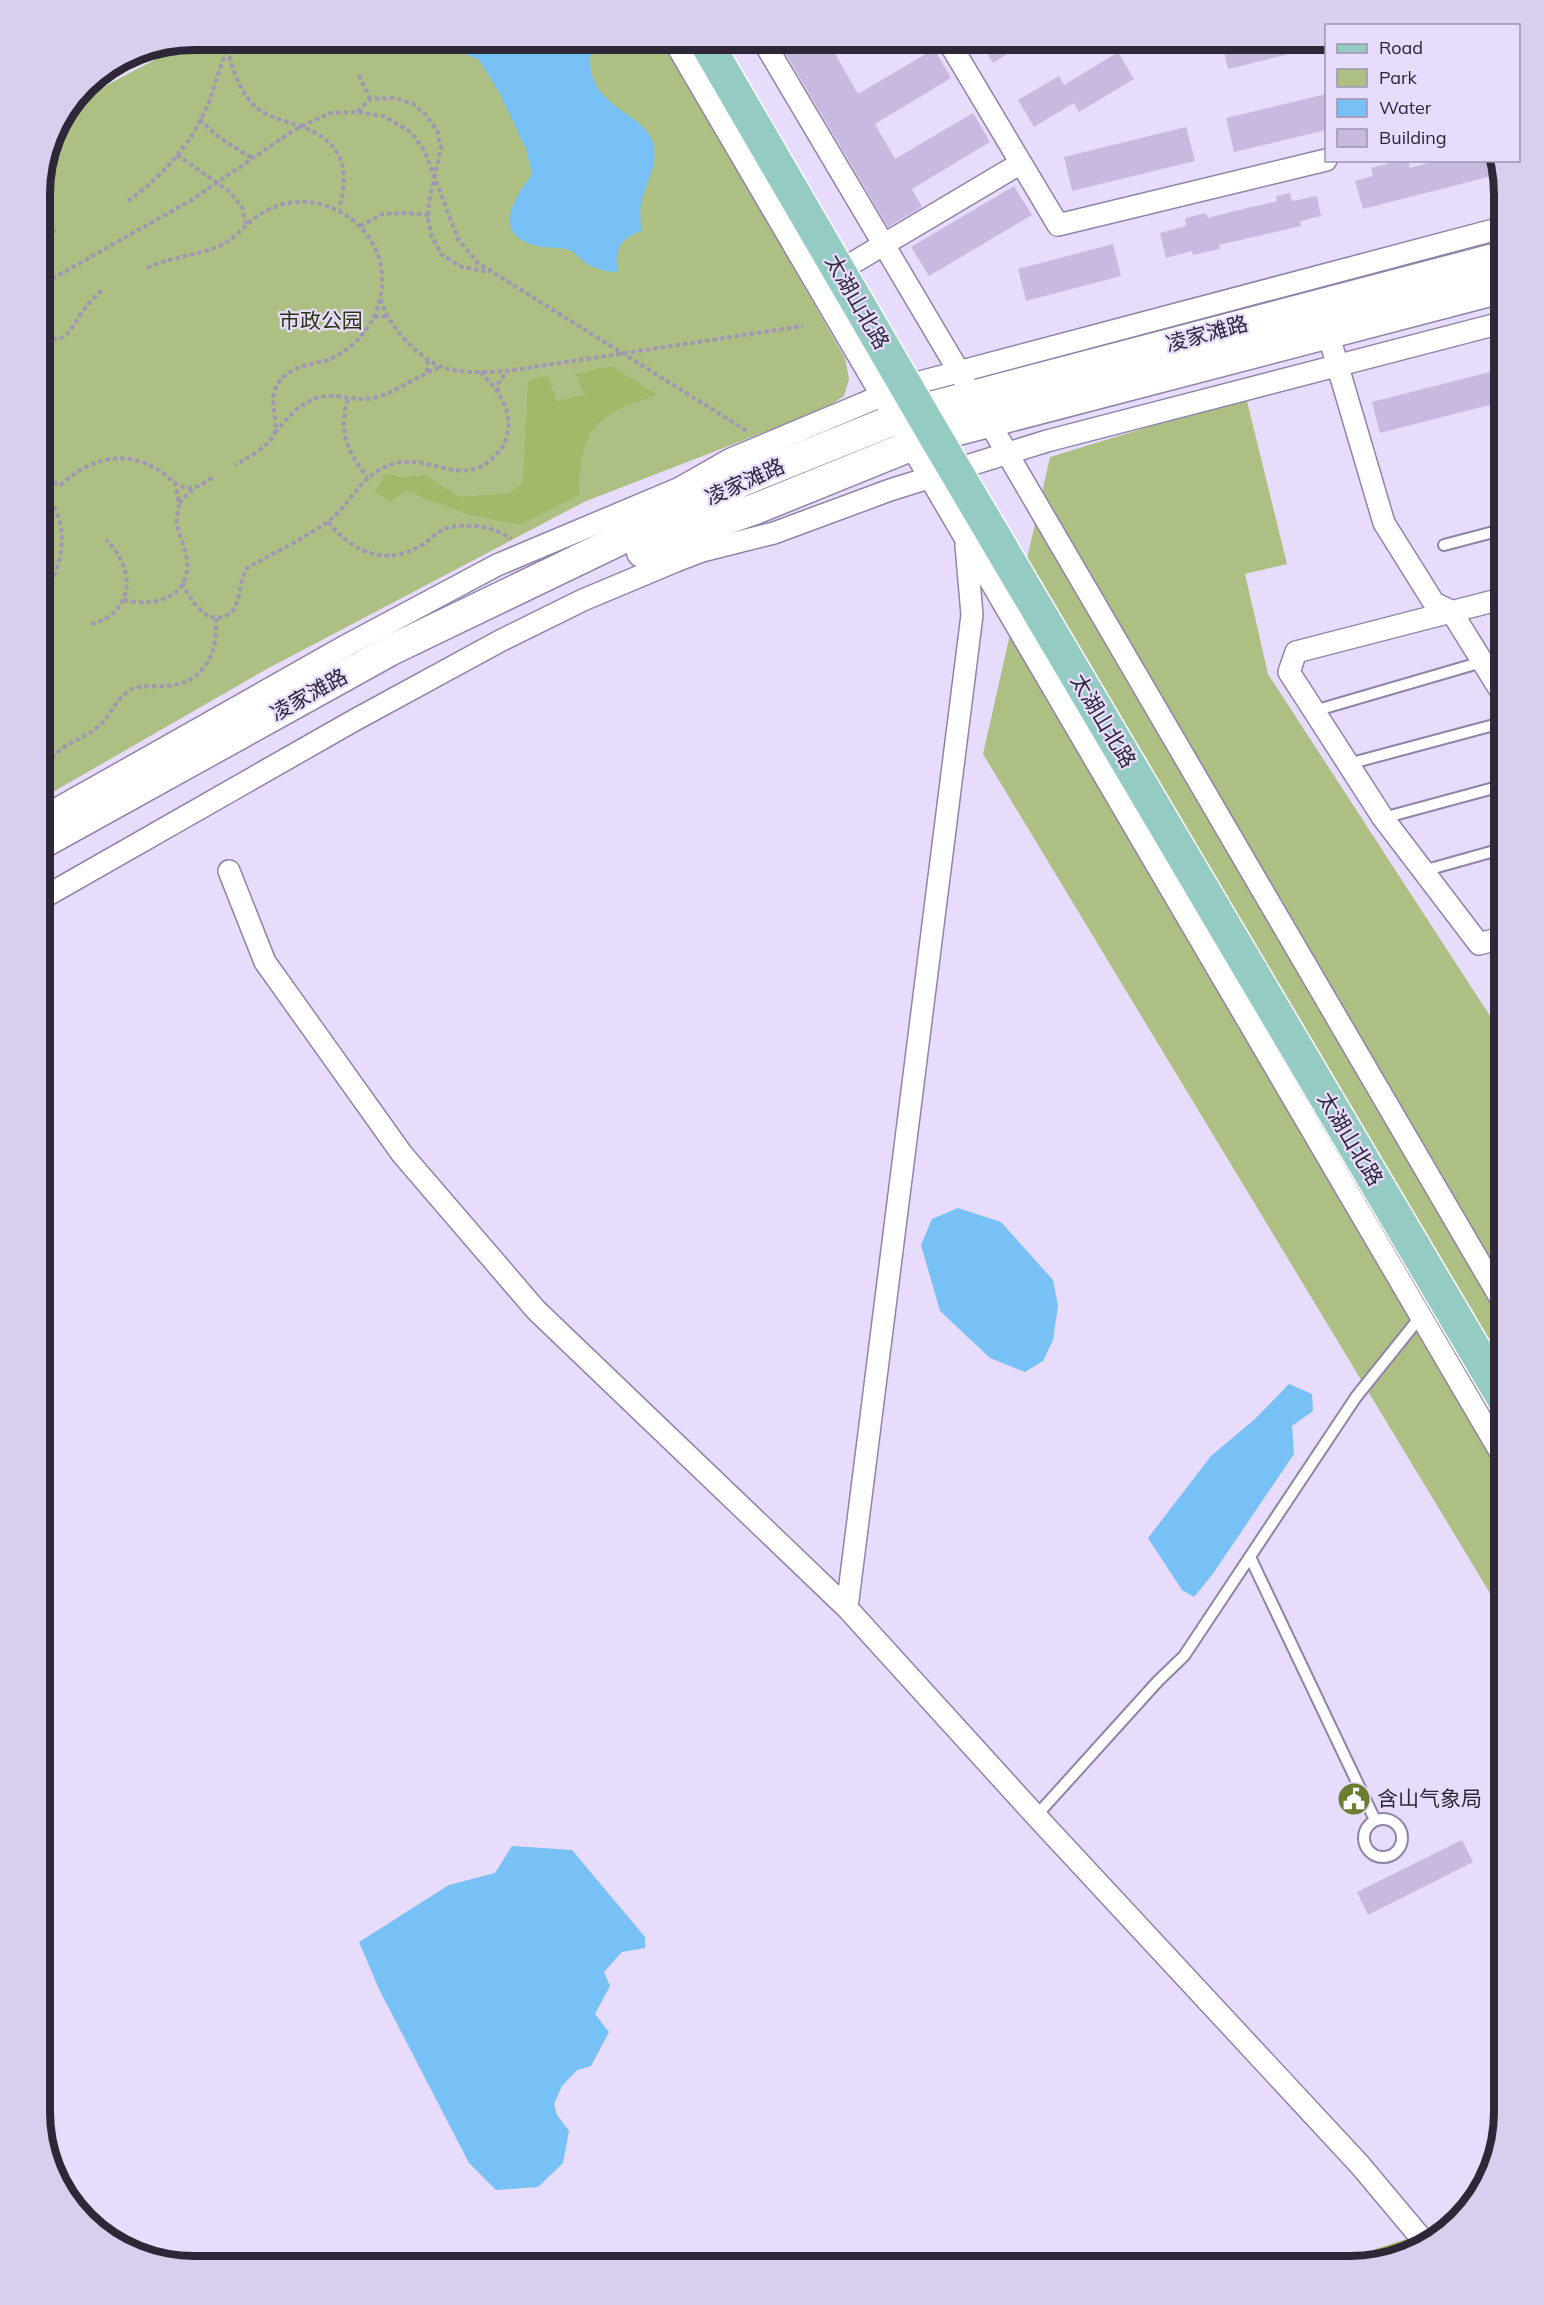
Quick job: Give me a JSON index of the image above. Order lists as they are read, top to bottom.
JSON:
{
  "streets": {
    "main road": ["太湖山北路", "凌家滩路"]
  },
  "crossings": [
    ["太湖山北路", "凌家滩路"]
  ],
  "parks": ["市政公园"],
  "places": {
    "public building": ["含山气象局"]
  },
  "legend": [
    "Road",
    "Park",
    "Water",
    "Building"
  ]
}
